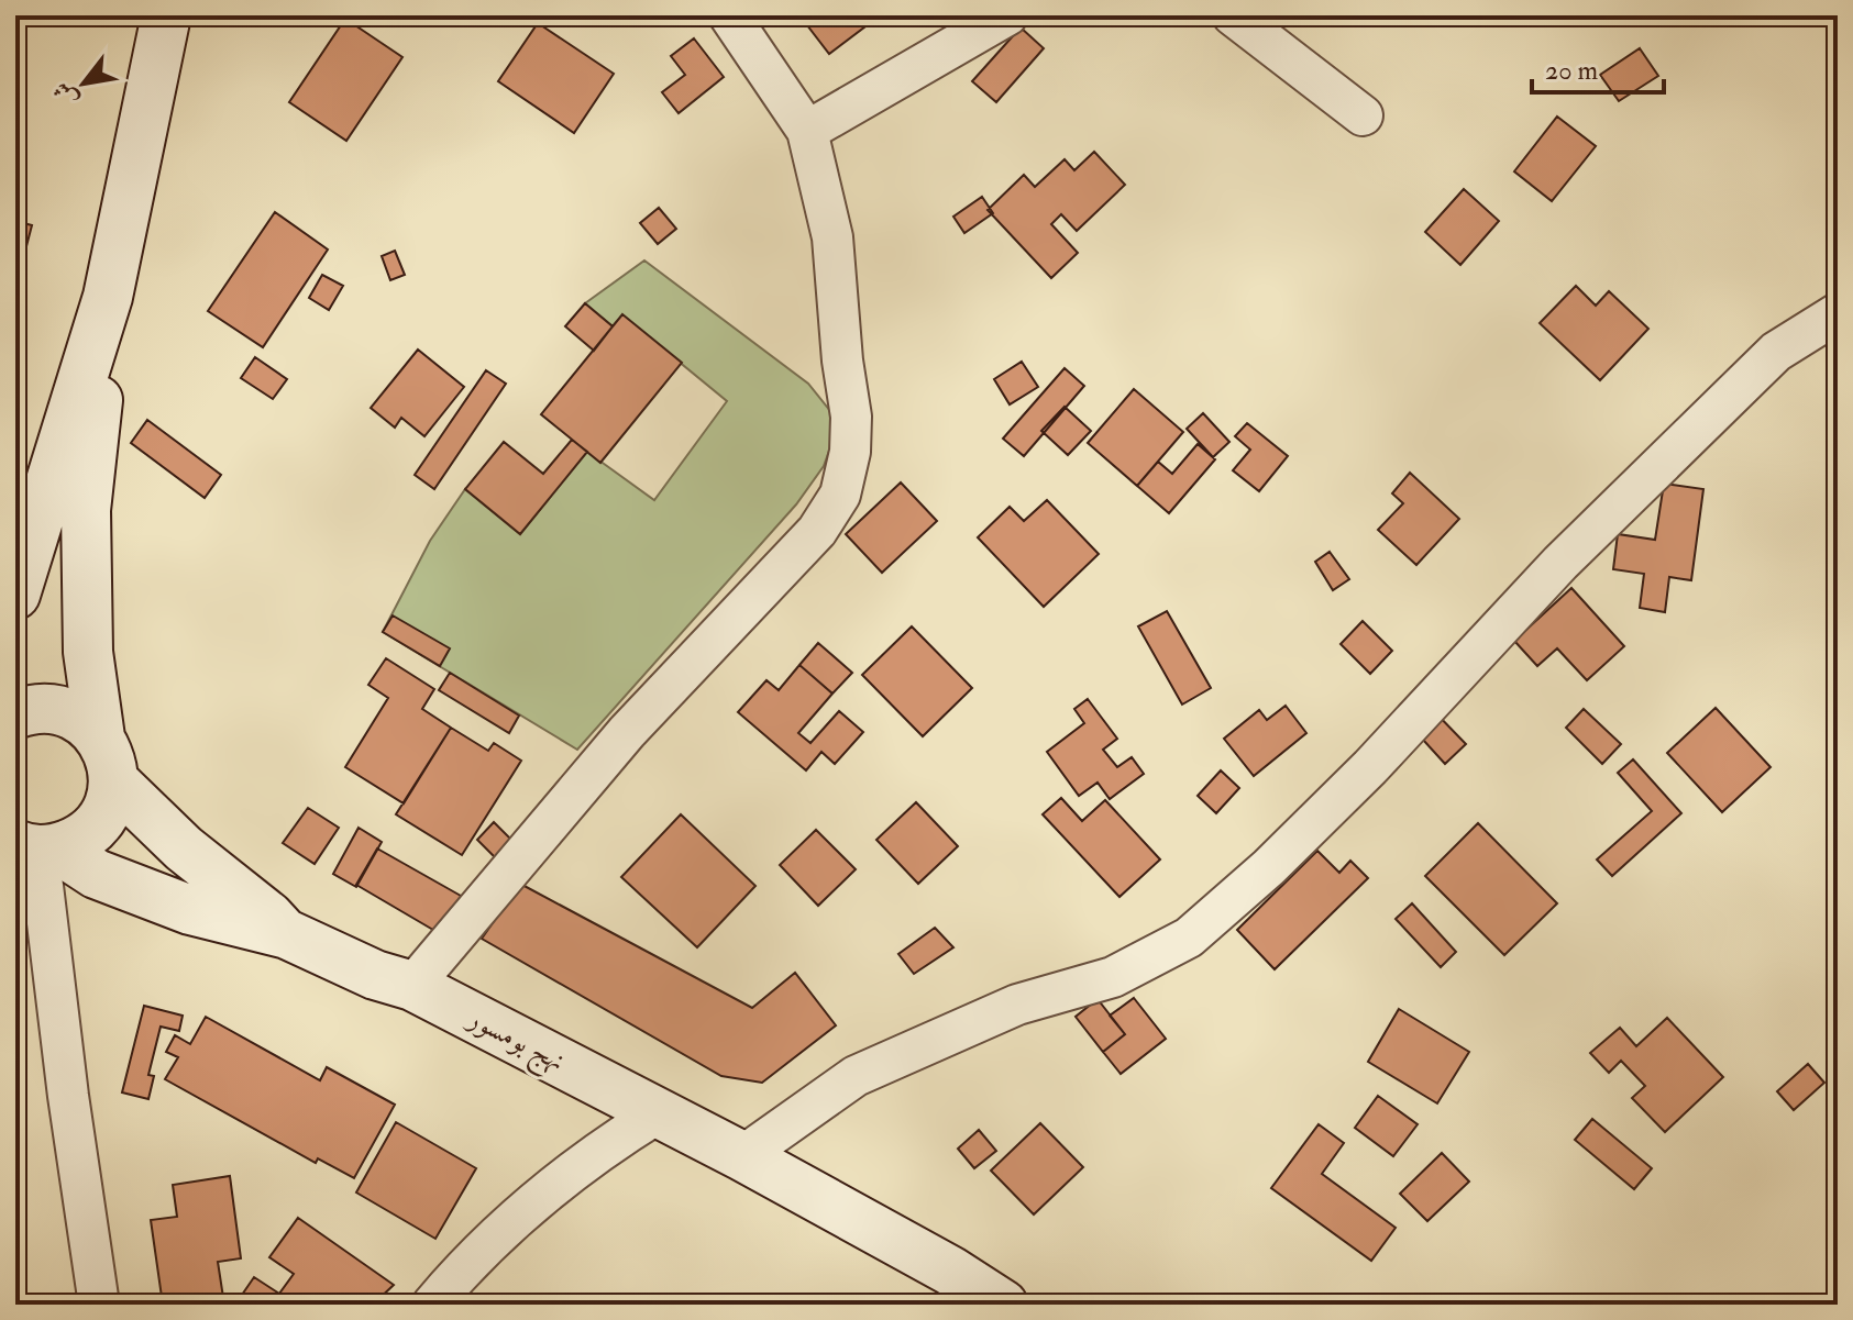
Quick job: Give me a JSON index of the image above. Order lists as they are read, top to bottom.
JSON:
{
  "streets": {
    "main road": ["نهج بومسور"]
  },
  "scale_bar": "20 m",
  "north": "bottom left"
}
